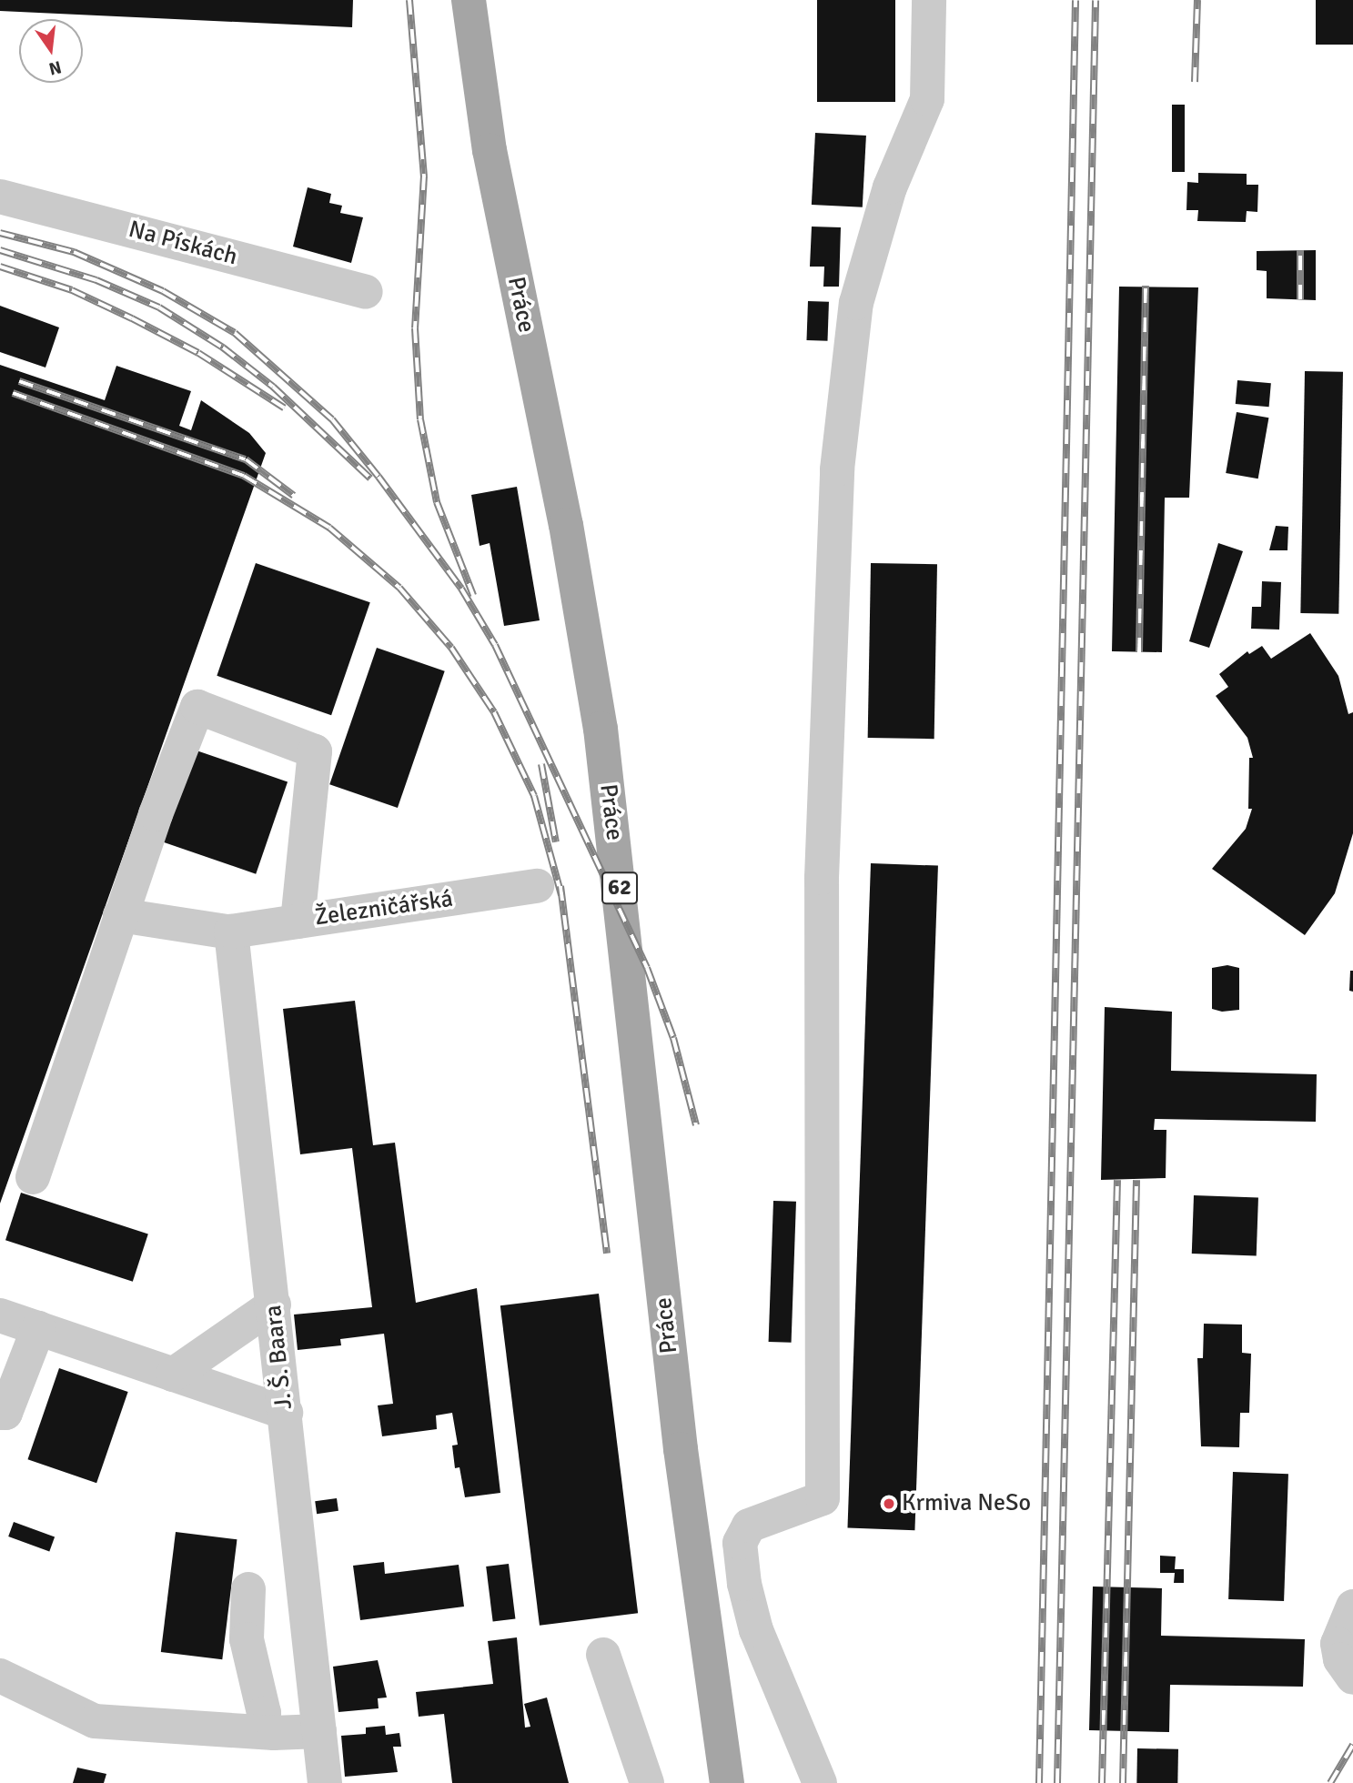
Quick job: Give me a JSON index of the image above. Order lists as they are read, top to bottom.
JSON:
{
  "streets": {
    "main road": ["Práce", "62"],
    "street": ["Na Pískách", "Železničářská", "J. Š. Baara"]
  },
  "crossings": [
    ["Železničářská", "J. Š. Baara"]
  ],
  "places": ["Krmiva NeSo"],
  "north": "bottom"
}
